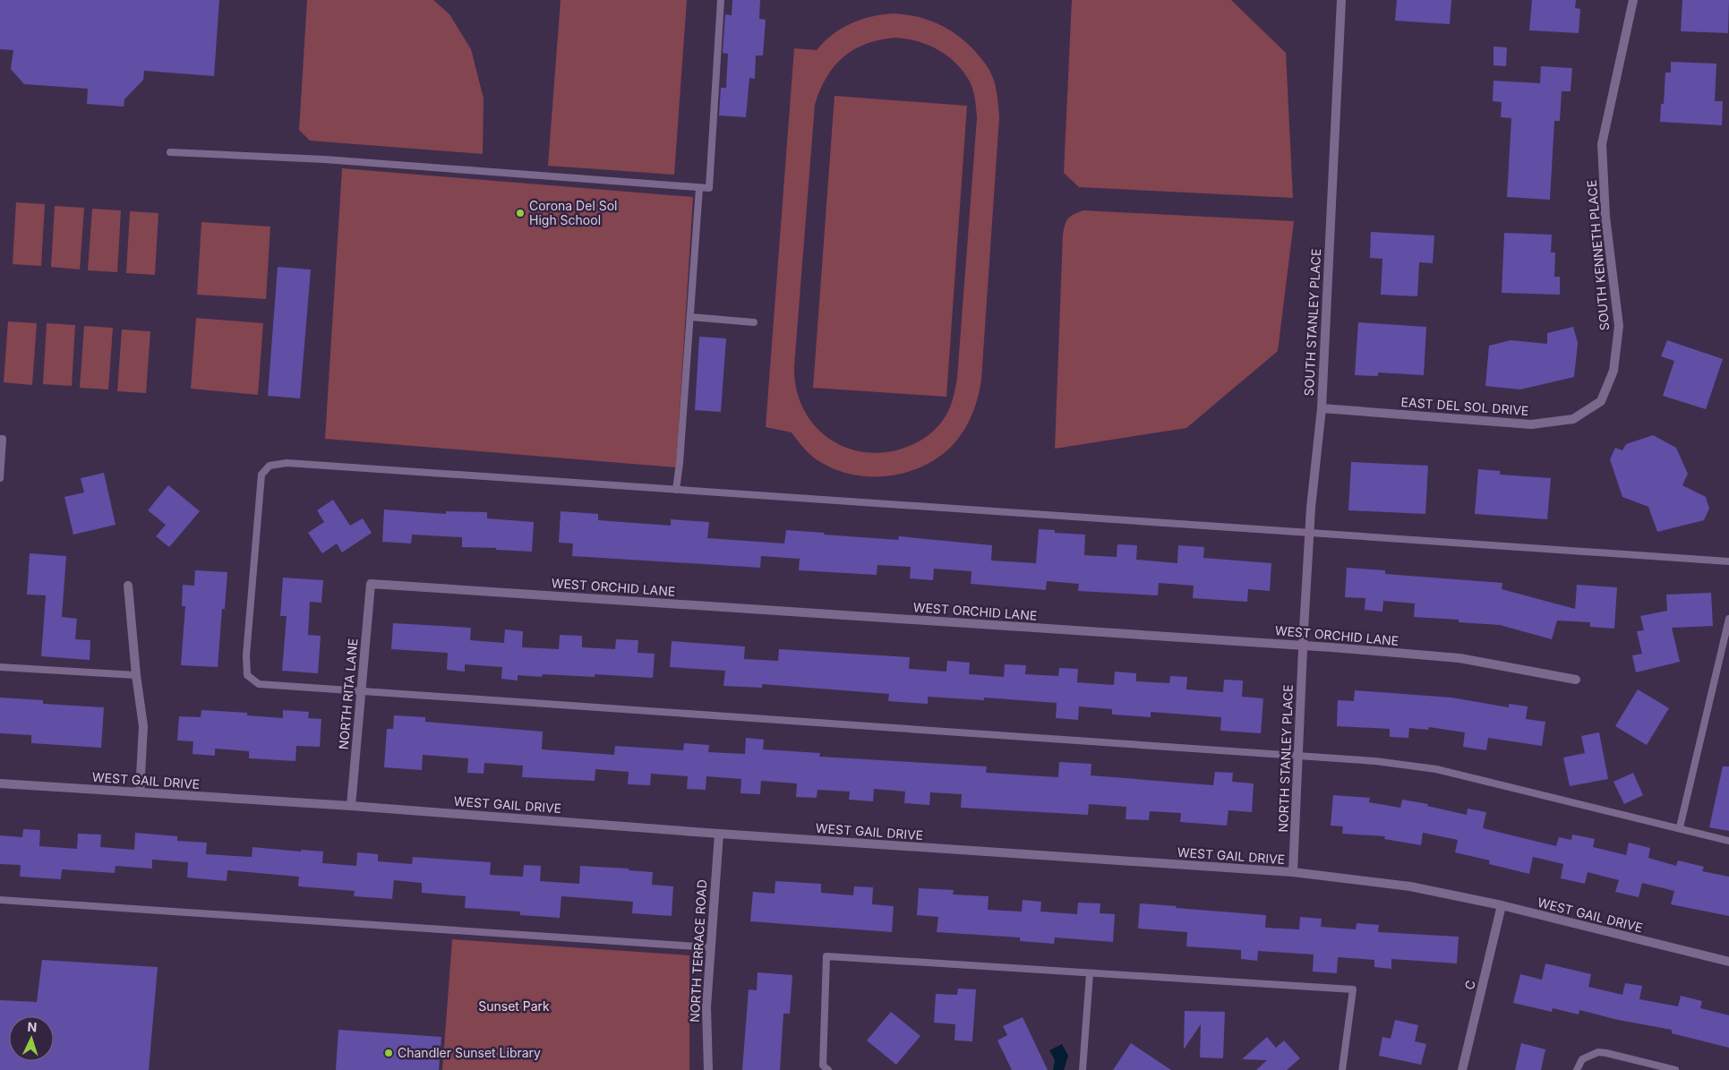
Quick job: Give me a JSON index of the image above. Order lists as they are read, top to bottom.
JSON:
{
  "streets": {
    "street": [
      "SOUTH KENNETH PLACE",
      "SOUTH STANLEY PLACE",
      "EAST DEL SOL DRIVE",
      "WEST ORCHID LANE",
      "NORTH RITA LANE",
      "NORTH STANLEY PLACE",
      "WEST GAIL DRIVE",
      "NORTH TERRACE ROAD",
      "C"
    ]
  },
  "crossings": [
    ["SOUTH KENNETH PLACE", "EAST DEL SOL DRIVE"],
    ["SOUTH STANLEY PLACE", "EAST DEL SOL DRIVE"],
    ["SOUTH STANLEY PLACE", "WEST ORCHID LANE"],
    ["SOUTH STANLEY PLACE", "NORTH STANLEY PLACE"],
    ["WEST ORCHID LANE", "NORTH RITA LANE"],
    ["WEST ORCHID LANE", "NORTH STANLEY PLACE"],
    ["NORTH RITA LANE", "WEST GAIL DRIVE"],
    ["NORTH STANLEY PLACE", "WEST GAIL DRIVE"],
    ["WEST GAIL DRIVE", "NORTH TERRACE ROAD"],
    ["WEST GAIL DRIVE", "C"]
  ],
  "parks": ["Sunset Park"],
  "places": ["Corona Del Sol High School", "Chandler Sunset Library"],
  "north": "top"
}
